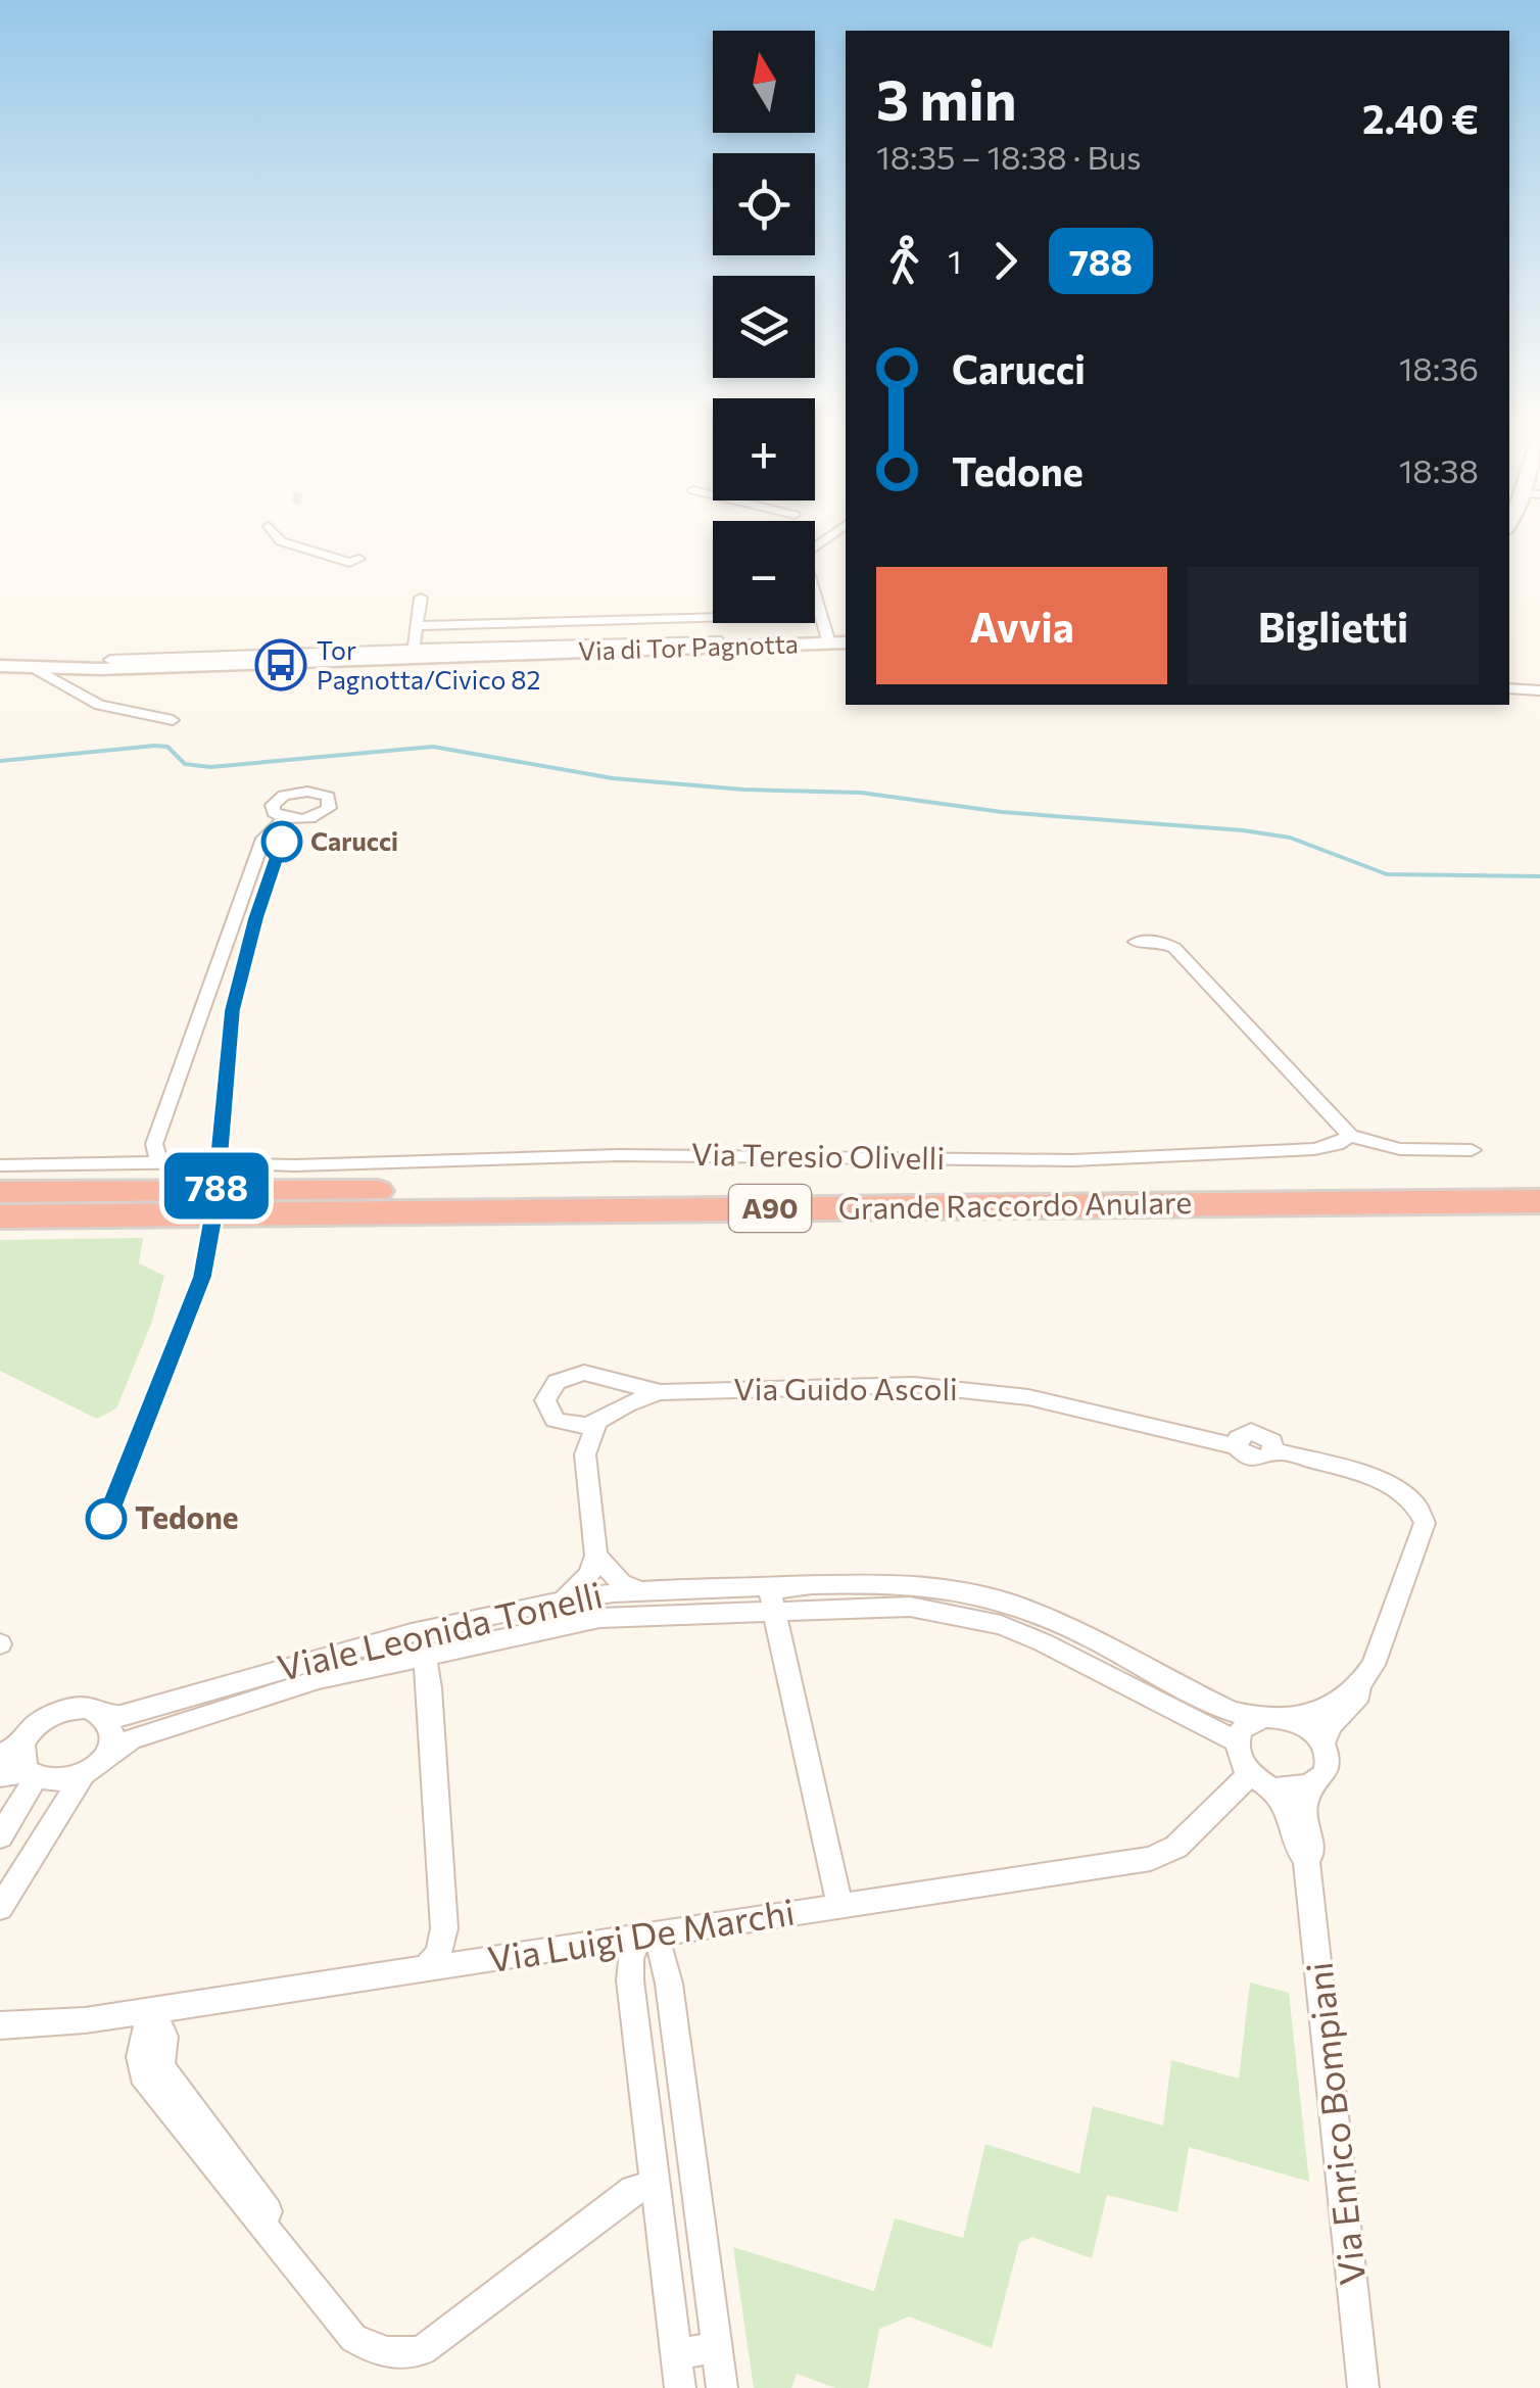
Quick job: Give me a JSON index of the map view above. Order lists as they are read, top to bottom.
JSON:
{
  "streets": {
    "highway": ["Grande Raccordo Anulare", "A90"],
    "street": [
      "Via di Tor Pagnotta",
      "Via Teresio Olivelli",
      "Via Guido Ascoli",
      "Viale Leonida Tonelli",
      "Via Luigi De Marchi",
      "Via Enrico Bompiani"
    ]
  },
  "crossings": [
    ["Viale Leonida Tonelli", "Via Luigi De Marchi"],
    ["Viale Leonida Tonelli", "Via Enrico Bompiani"],
    ["Via Luigi De Marchi", "Via Enrico Bompiani"]
  ],
  "places": {
    "bus stop": ["Tor Pagnotta/Civico 82"],
    "other": ["Carucci", "Tedone"]
  },
  "lines": ["bus line 788"],
  "north": "top",
  "page": {
    "on_map": "788",
    "map_buttons": ["+", "−"],
    "heading": ["3 min", "18:35 – 18:38 · Bus", "2.40 €"],
    "legs": ["1", "788"],
    "list": [
      {
        "name": "Carucci",
        "value": "18:36"
      },
      {
        "name": "Tedone",
        "value": "18:38"
      }
    ],
    "buttons": ["Avvia", "Biglietti"]
  }
}
